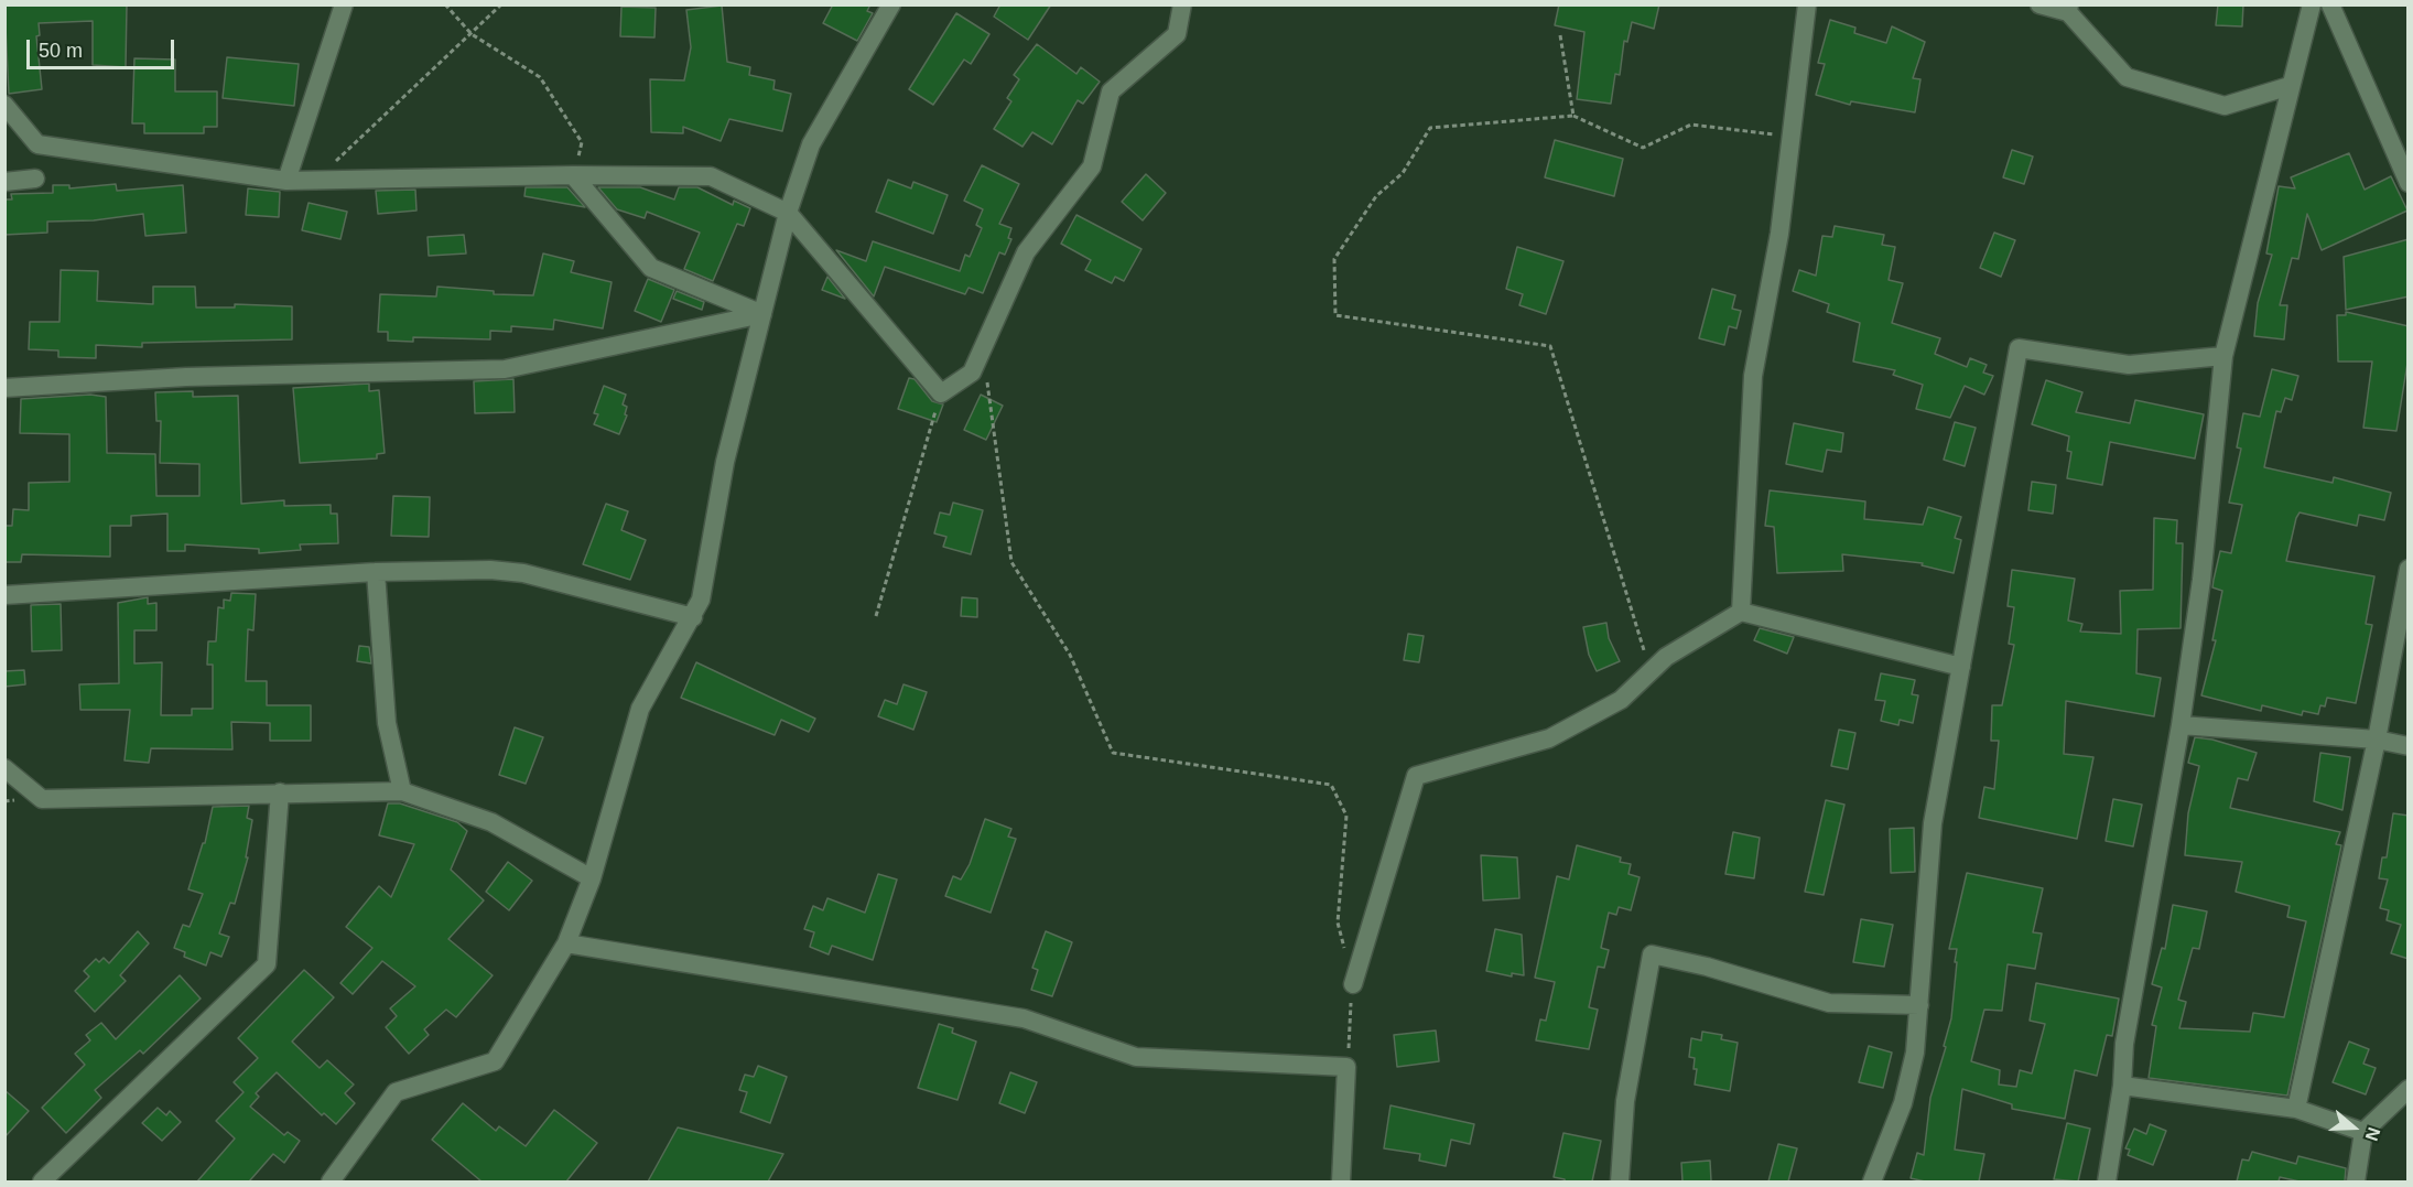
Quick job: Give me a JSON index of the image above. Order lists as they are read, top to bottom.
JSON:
{
  "scale_bar": "50 m",
  "north": "right"
}
